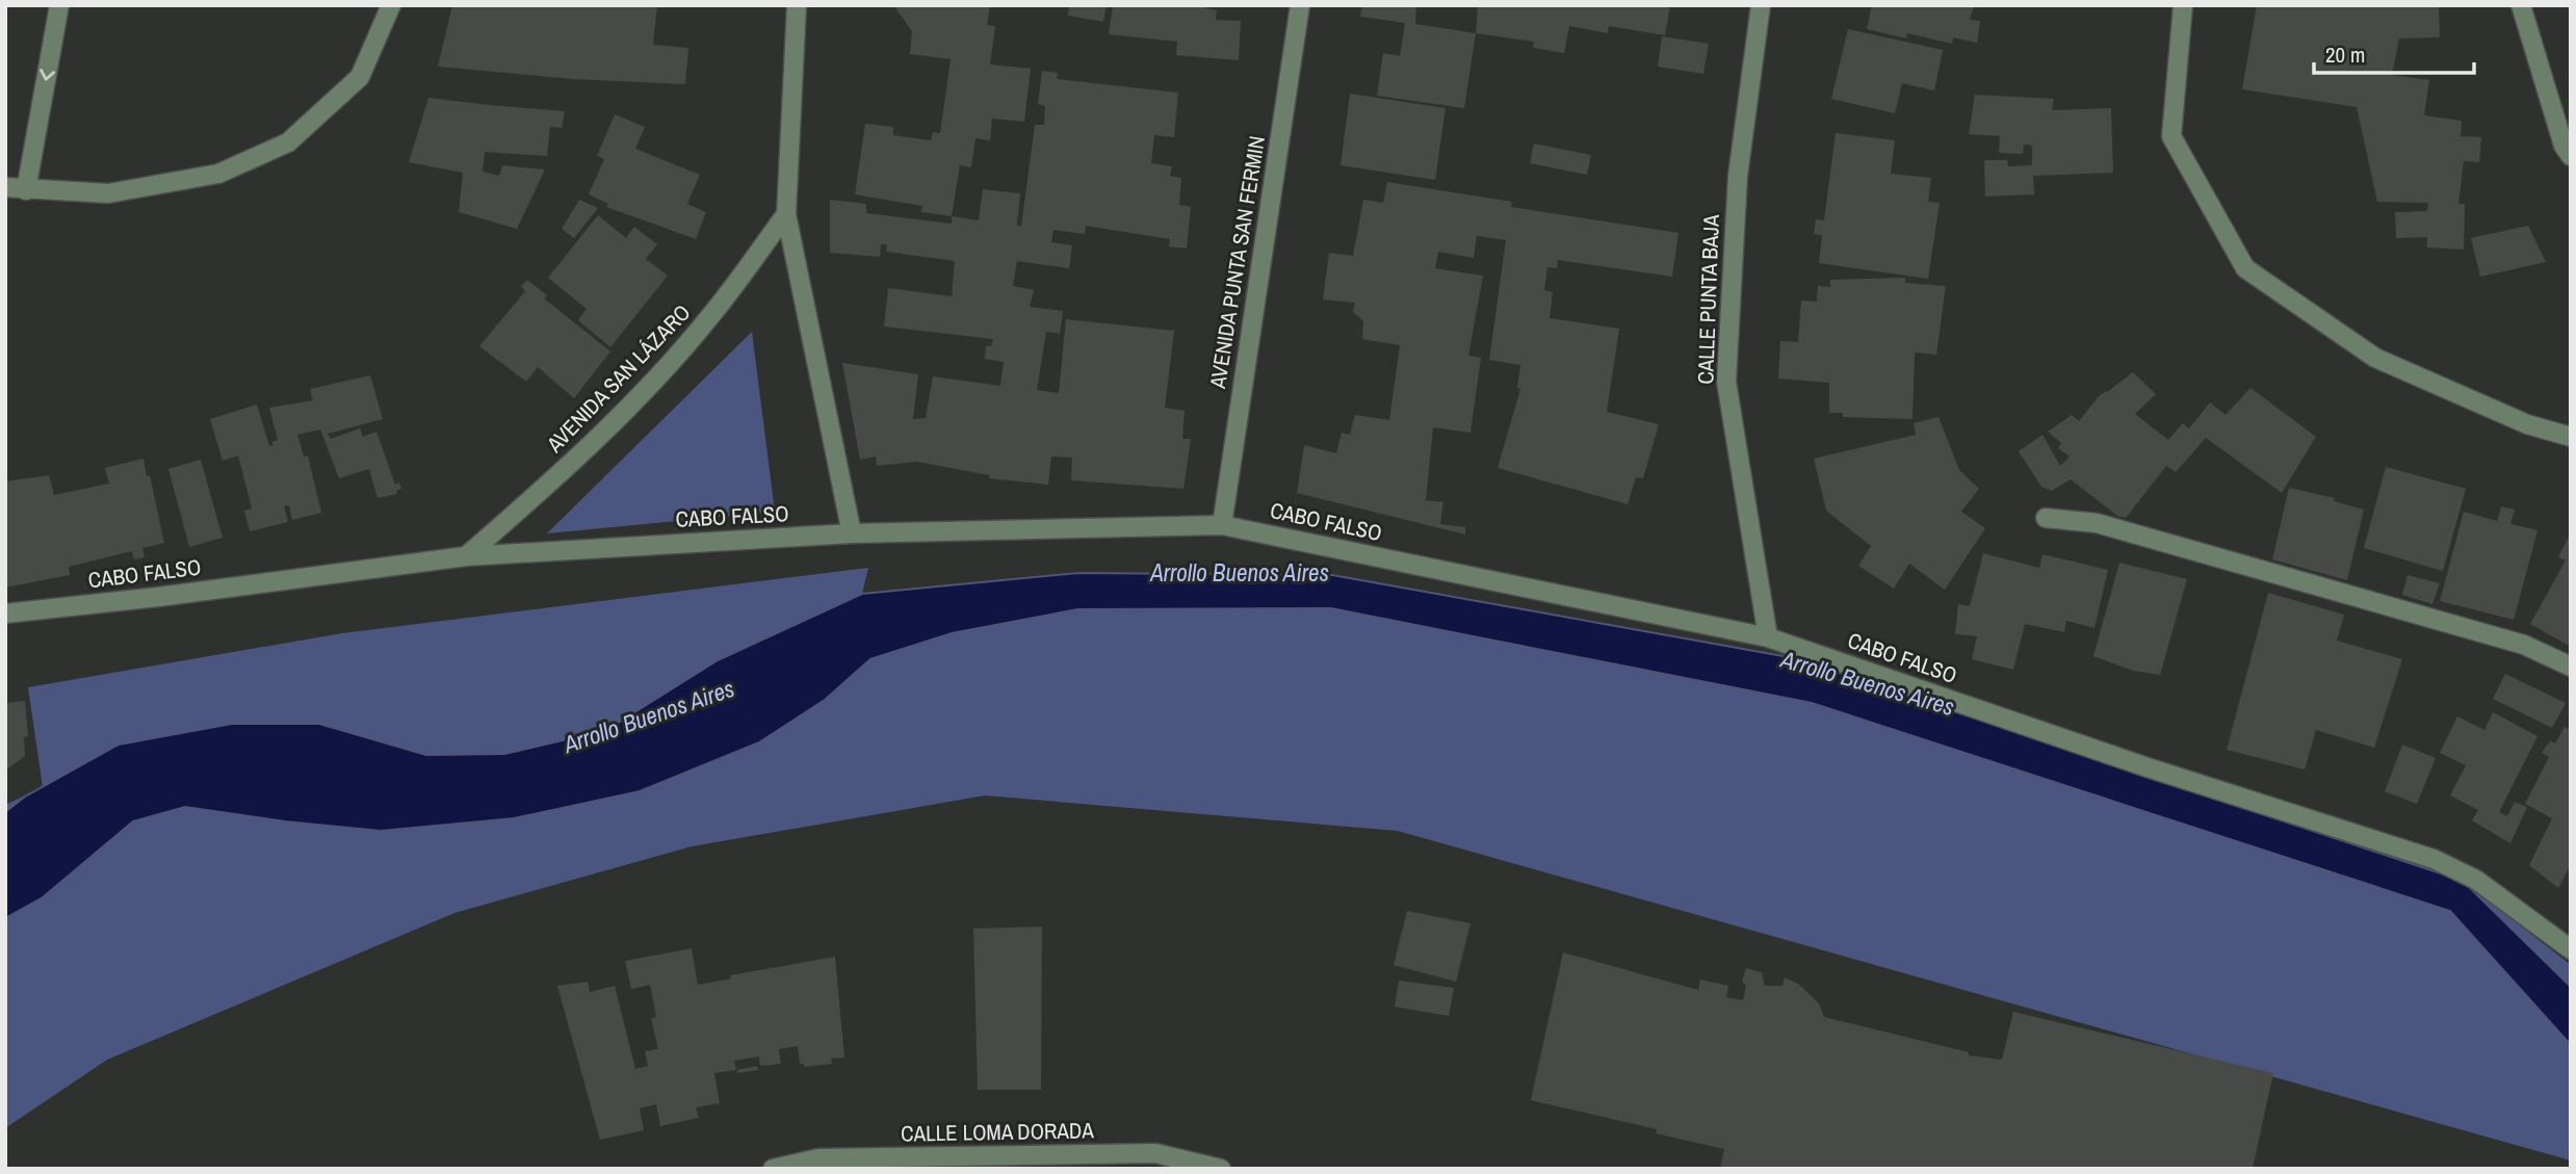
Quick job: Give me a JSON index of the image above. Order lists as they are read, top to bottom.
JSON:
{
  "streets": {
    "street": [
      "AVENIDA PUNTA SAN FERMIN",
      "CALLE PUNTA BAJA",
      "AVENIDA SAN LÁZARO",
      "CABO FALSO",
      "CALLE LOMA DORADA"
    ]
  },
  "crossings": [
    ["AVENIDA PUNTA SAN FERMIN", "CABO FALSO"],
    ["CALLE PUNTA BAJA", "CABO FALSO"],
    ["AVENIDA SAN LÁZARO", "CABO FALSO"]
  ],
  "water": ["Arrollo Buenos Aires"],
  "scale_bar": "20 m"
}
